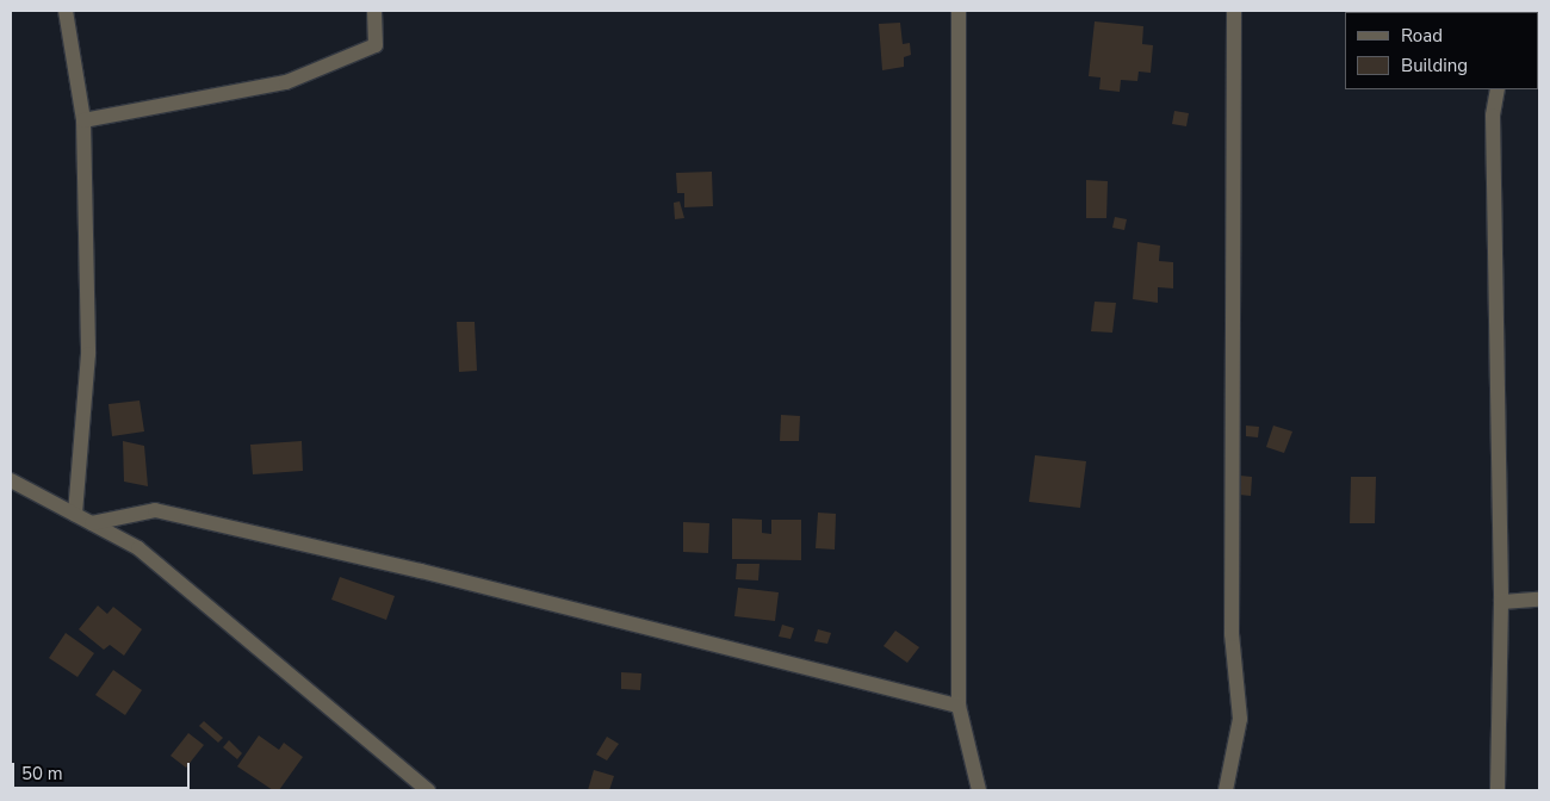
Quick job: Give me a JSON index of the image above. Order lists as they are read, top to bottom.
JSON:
{
  "legend": ["Road", "Building"],
  "scale_bar": "50 m"
}
